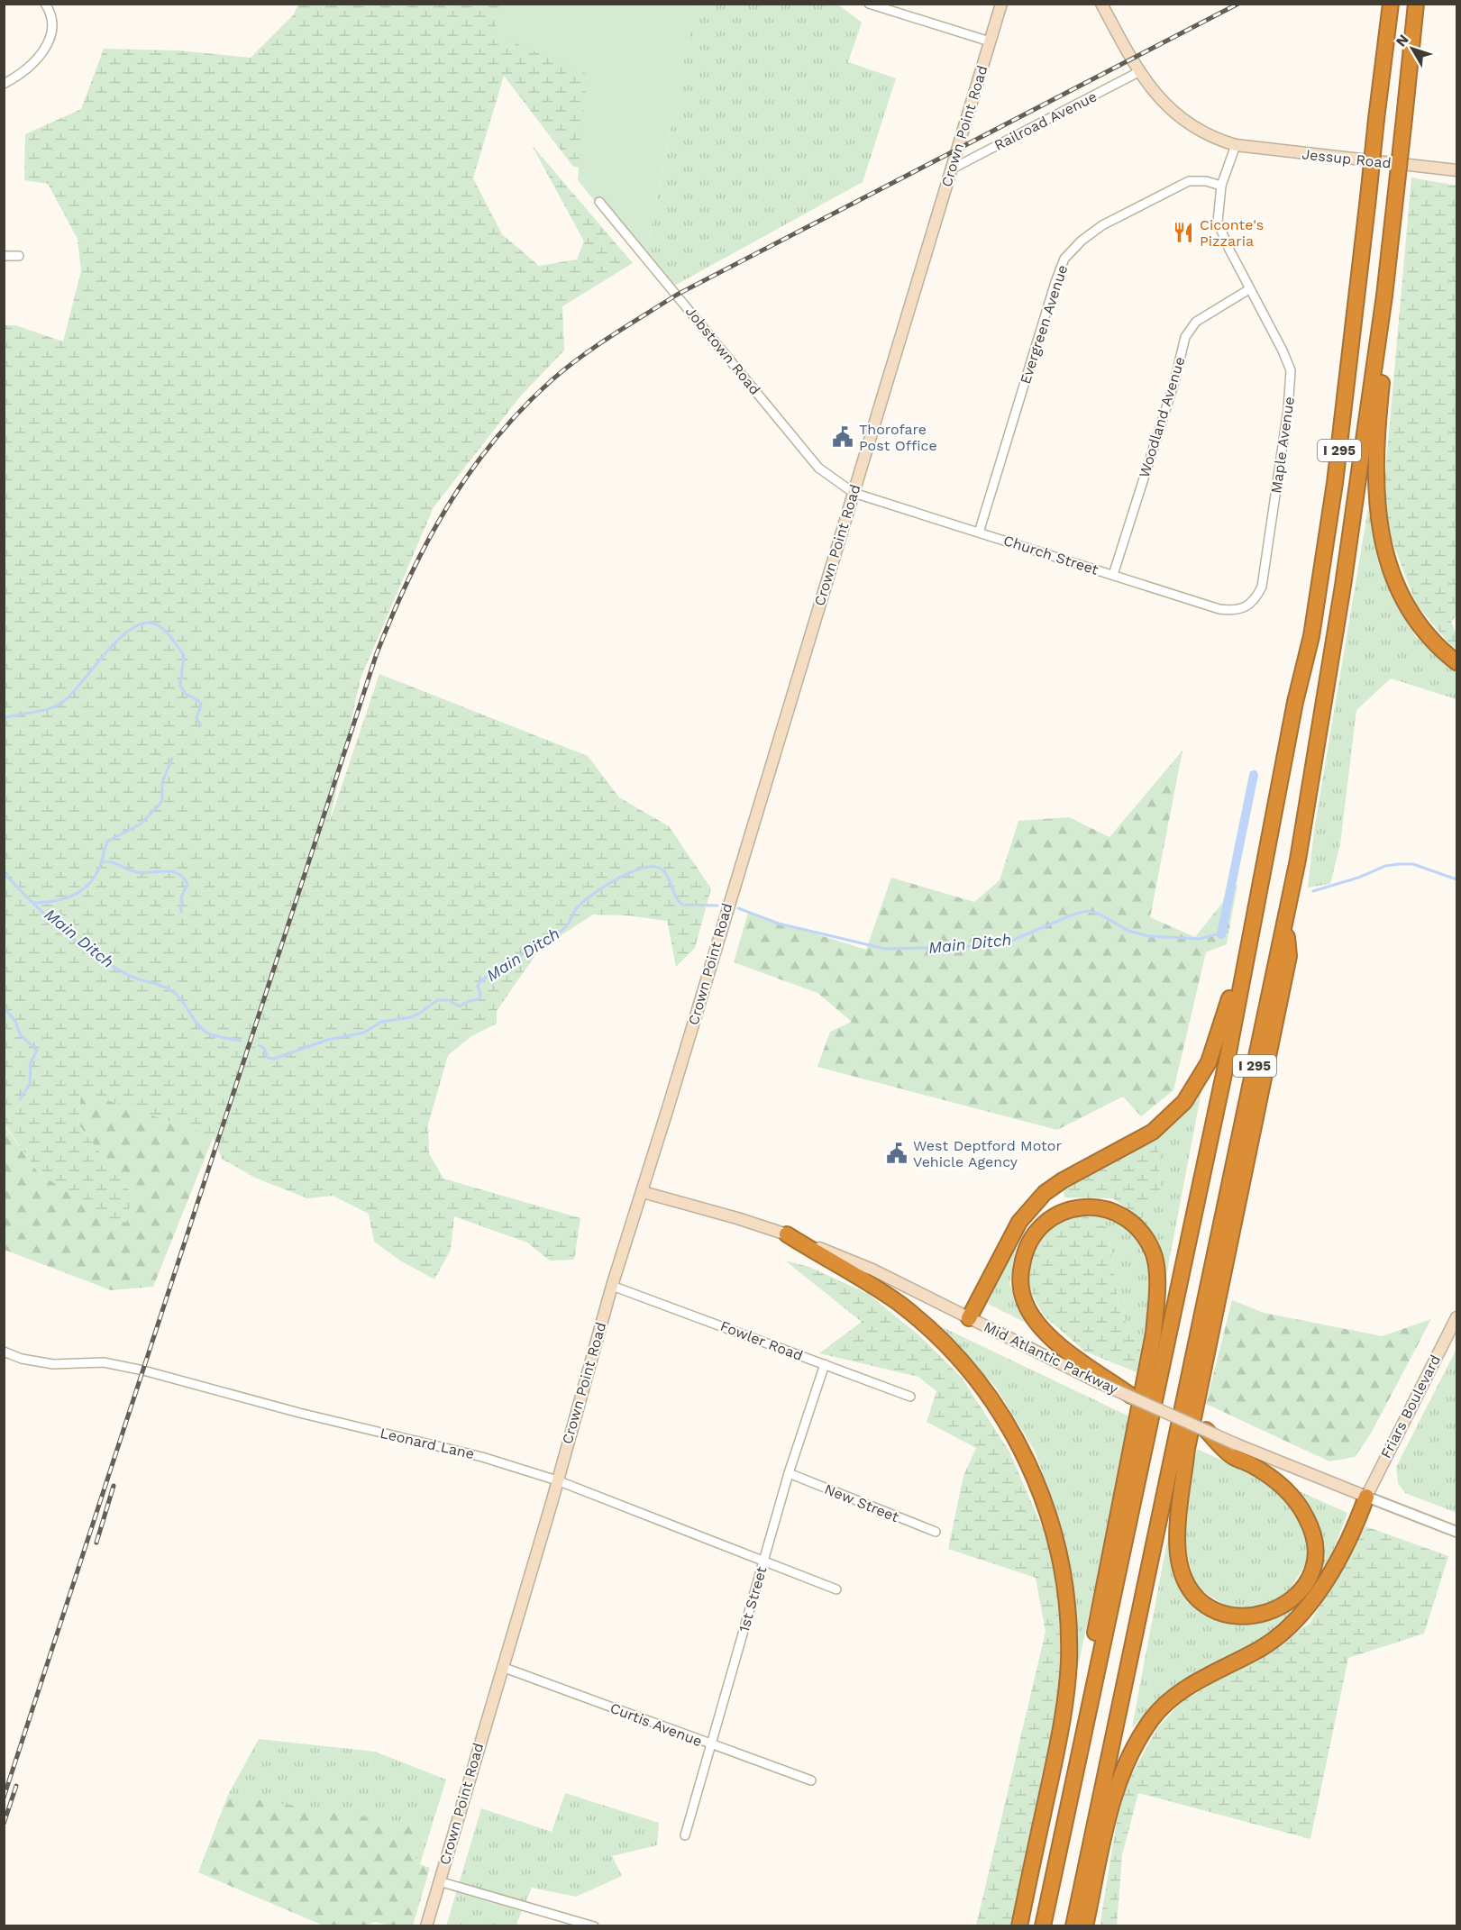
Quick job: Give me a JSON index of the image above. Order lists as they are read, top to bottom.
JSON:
{
  "streets": {
    "highway": ["I 295"],
    "main road": [
      "Crown Point Road",
      "Jessup Road",
      "Mid Atlantic Parkway",
      "Friars Boulevard"
    ],
    "street": [
      "Railroad Avenue",
      "Evergreen Avenue",
      "Jobstown Road",
      "Woodland Avenue",
      "Maple Avenue",
      "Church Street",
      "Fowler Road",
      "Leonard Lane",
      "New Street",
      "1st Street",
      "Curtis Avenue"
    ]
  },
  "crossings": [
    ["Railroad Avenue", "Crown Point Road"],
    ["Railroad Avenue", "Jessup Road"],
    ["Crown Point Road", "Jobstown Road"],
    ["Crown Point Road", "Church Street"],
    ["Crown Point Road", "Fowler Road"],
    ["Crown Point Road", "Mid Atlantic Parkway"],
    ["Crown Point Road", "Leonard Lane"],
    ["Crown Point Road", "Curtis Avenue"],
    ["Jessup Road", "Maple Avenue"],
    ["Evergreen Avenue", "Maple Avenue"],
    ["Evergreen Avenue", "Church Street"],
    ["Jobstown Road", "Church Street"],
    ["Woodland Avenue", "Maple Avenue"],
    ["Woodland Avenue", "Church Street"],
    ["Maple Avenue", "Church Street"],
    ["Fowler Road", "1st Street"],
    ["Leonard Lane", "1st Street"],
    ["New Street", "1st Street"],
    ["1st Street", "Curtis Avenue"]
  ],
  "water": ["Main Ditch"],
  "places": {
    "restaurant": ["Ciconte's Pizzaria"],
    "public building": ["Thorofare Post Office", "West Deptford Motor Vehicle Agency"]
  },
  "north": "top left"
}
